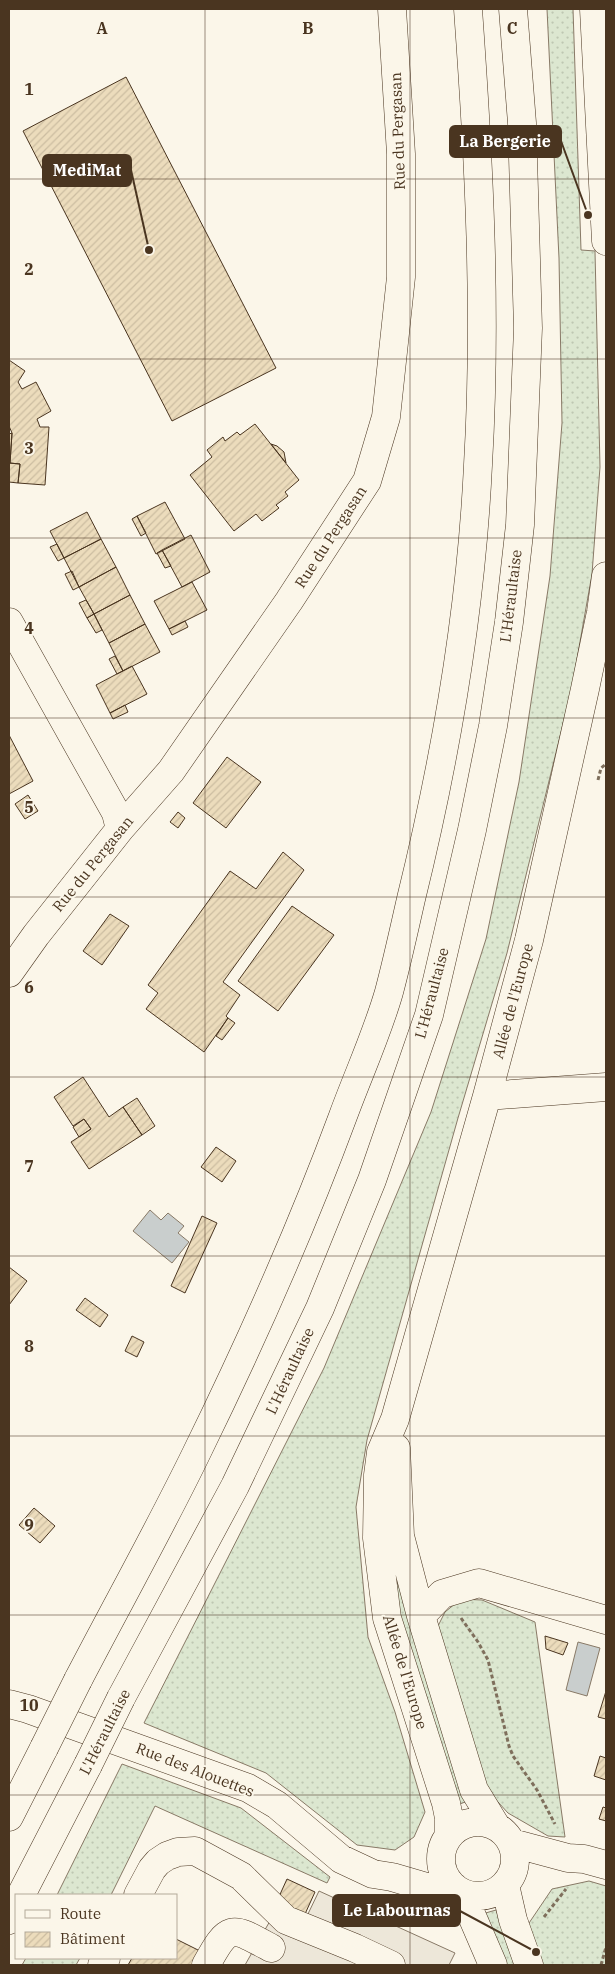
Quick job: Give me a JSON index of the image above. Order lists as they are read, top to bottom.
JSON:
{
  "streets": {
    "main road": [
      "Rue du Pergasan",
      "L'Héraultaise",
      "Allée de l'Europe",
      "Rue des Alouettes"
    ]
  },
  "crossings": [
    ["Allée de l'Europe", "Rue des Alouettes"]
  ],
  "places": ["La Bergerie", "MediMat", "Le Labournas"],
  "legend": ["Route", "Bâtiment"],
  "grid": {
    "columns": ["A", "B", "C"],
    "rows": [
      "1",
      "2",
      "3",
      "4",
      "5",
      "6",
      "7",
      "8",
      "9",
      "10"
    ]
  }
}
